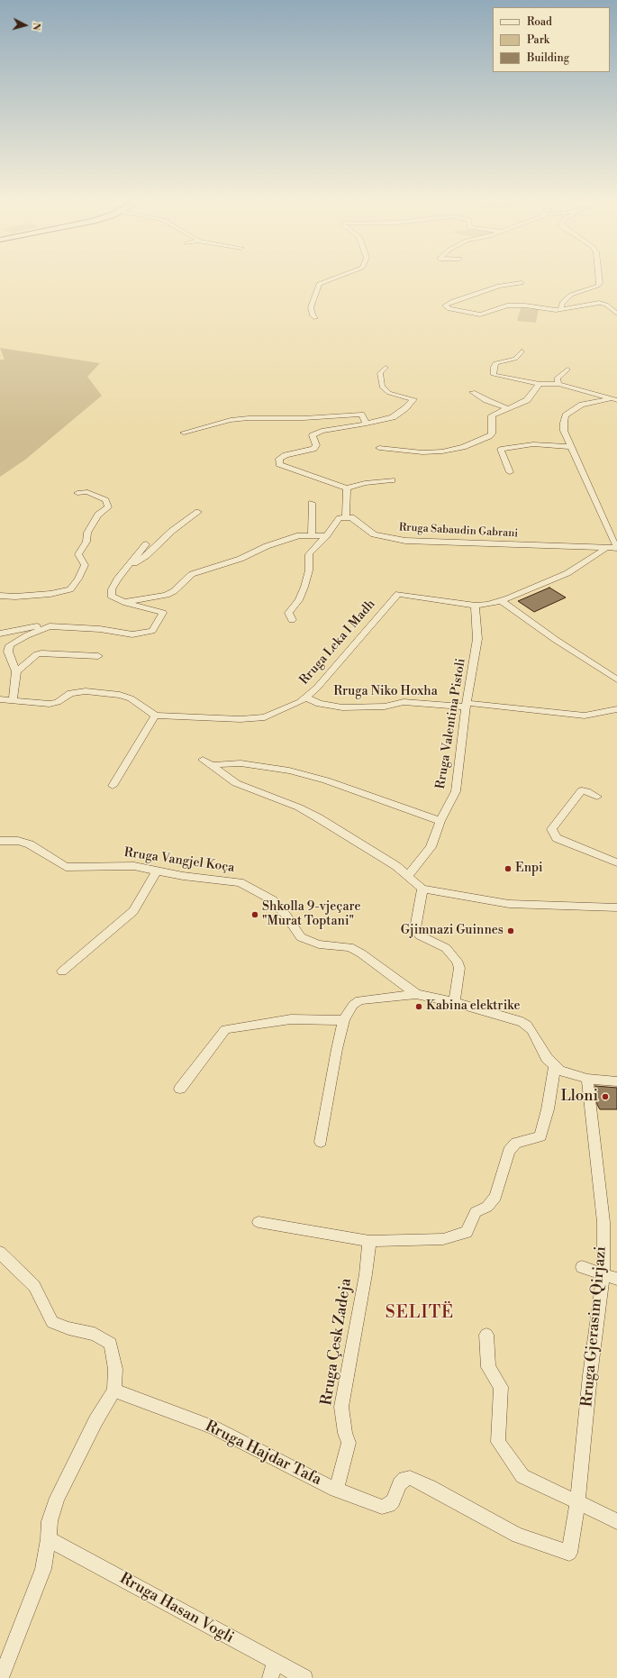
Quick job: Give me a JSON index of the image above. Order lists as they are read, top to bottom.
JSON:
{
  "streets": {
    "street": [
      "Rruga Sabaudin Gabrani",
      "Rruga Leka I Madh",
      "Rruga Niko Hoxha",
      "Rruga Valentina Pistoli",
      "Rruga Vangjel Koça",
      "Rruga Gjerasim Qirjazi",
      "Rruga Çesk Zadeja",
      "Rruga Hajdar Tafa",
      "Rruga Hasan Vogli"
    ]
  },
  "crossings": [
    ["Rruga Sabaudin Gabrani", "Rruga Leka I Madh"],
    ["Rruga Leka I Madh", "Rruga Niko Hoxha"],
    ["Rruga Leka I Madh", "Rruga Valentina Pistoli"],
    ["Rruga Niko Hoxha", "Rruga Valentina Pistoli"],
    ["Rruga Gjerasim Qirjazi", "Rruga Hajdar Tafa"],
    ["Rruga Çesk Zadeja", "Rruga Hajdar Tafa"]
  ],
  "districts": ["SELITË"],
  "places": [
    "Enpi",
    "Shkolla 9-vjeçare \"Murat Toptani\"",
    "Gjimnazi Guinnes",
    "Kabina elektrike",
    "Lloni"
  ],
  "legend": ["Road", "Park", "Building"],
  "north": "right"
}
